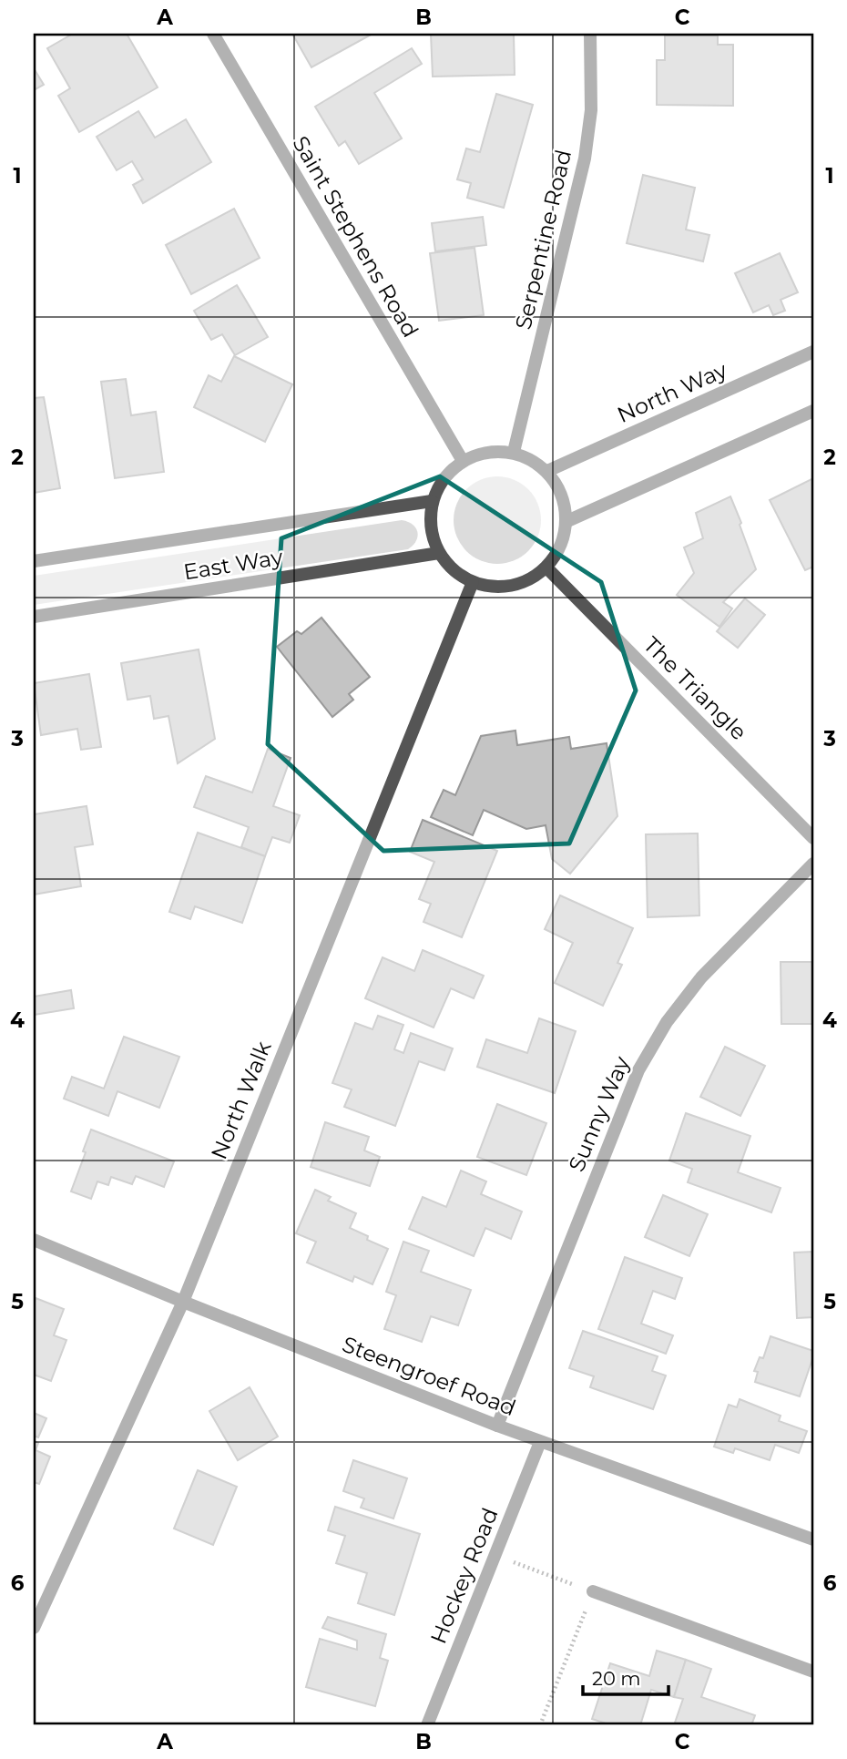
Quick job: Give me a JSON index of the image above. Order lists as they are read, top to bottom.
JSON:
{
  "streets": {
    "street": [
      "Saint Stephens Road",
      "Serpentine Road",
      "North Way",
      "East Way",
      "The Triangle",
      "North Walk",
      "Sunny Way",
      "Steengroef Road",
      "Hockey Road"
    ]
  },
  "crossings": [
    ["Saint Stephens Road", "Serpentine Road"],
    ["Saint Stephens Road", "North Way"],
    ["Saint Stephens Road", "East Way"],
    ["Saint Stephens Road", "The Triangle"],
    ["Saint Stephens Road", "North Walk"],
    ["Serpentine Road", "North Way"],
    ["Serpentine Road", "East Way"],
    ["Serpentine Road", "The Triangle"],
    ["Serpentine Road", "North Walk"],
    ["North Way", "East Way"],
    ["North Way", "The Triangle"],
    ["North Way", "North Walk"],
    ["East Way", "The Triangle"],
    ["East Way", "North Walk"],
    ["The Triangle", "North Walk"],
    ["North Walk", "Steengroef Road"],
    ["Sunny Way", "Steengroef Road"],
    ["Steengroef Road", "Hockey Road"]
  ],
  "scale_bar": "20 m",
  "grid": {
    "columns": ["A", "B", "C"],
    "rows": [
      "1",
      "2",
      "3",
      "4",
      "5",
      "6"
    ]
  }
}
